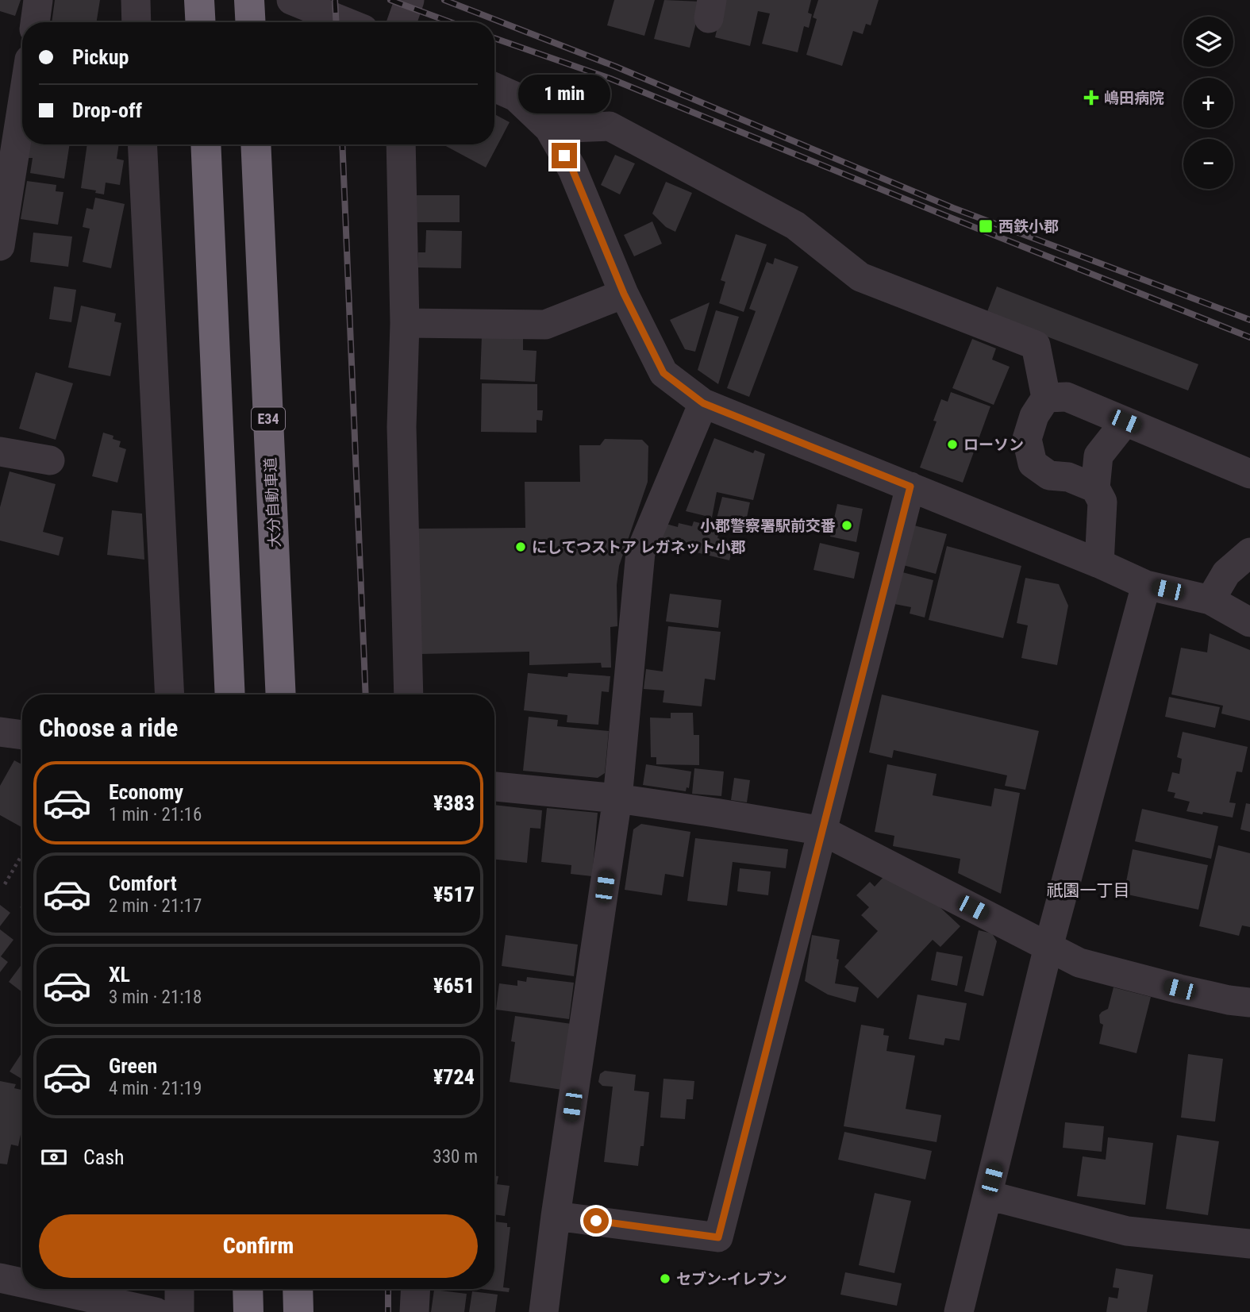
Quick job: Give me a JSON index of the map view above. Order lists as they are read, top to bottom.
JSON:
{
  "streets": {
    "highway": ["E34", "大分自動車道"]
  },
  "districts": ["祇園一丁目"],
  "places": {
    "health": ["嶋田病院"],
    "transit": ["西鉄小郡"],
    "other": [
      "ローソン",
      "小郡警察署駅前交番",
      "にしてつストア レガネット小郡",
      "セブン-イレブン"
    ]
  },
  "page": {
    "map_buttons": ["+", "−"],
    "banner": ["Pickup", "Drop-off"],
    "bubble": "1 min",
    "heading": "Choose a ride",
    "list": [
      {
        "name": "Economy",
        "note": "1 min · 21:16",
        "value": "¥383"
      },
      {
        "name": "Comfort",
        "note": "2 min · 21:17",
        "value": "¥517"
      },
      {
        "name": "XL",
        "note": "3 min · 21:18",
        "value": "¥651"
      },
      {
        "name": "Green",
        "note": "4 min · 21:19",
        "value": "¥724"
      }
    ],
    "pay": ["Cash", "330 m"],
    "buttons": "Confirm"
  }
}
